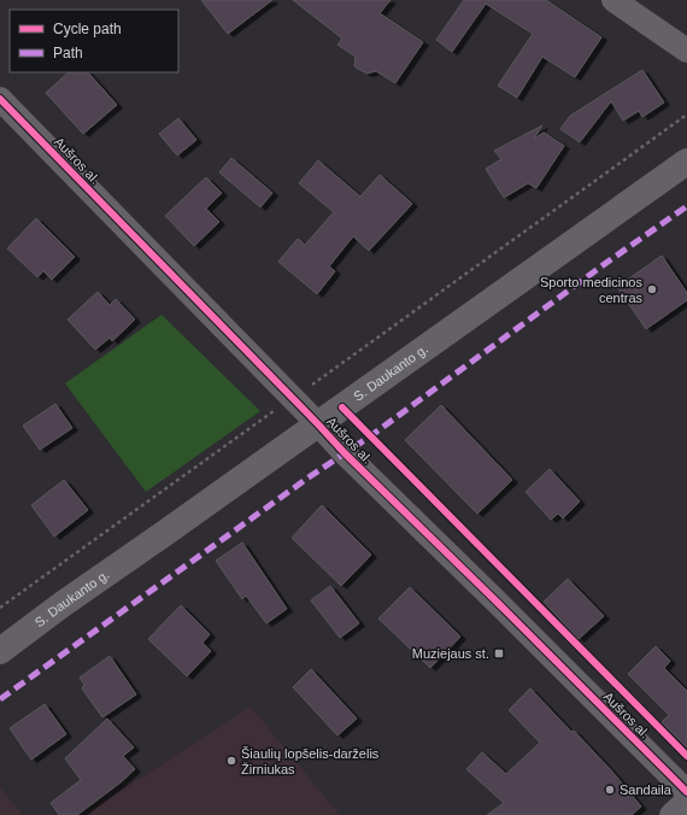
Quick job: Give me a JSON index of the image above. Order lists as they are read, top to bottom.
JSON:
{
  "streets": {
    "main road": ["S. Daukanto g."],
    "street": ["Aušros al."]
  },
  "crossings": [
    ["Aušros al.", "S. Daukanto g."]
  ],
  "places": {
    "other": ["Sporto medicinos centras", "Šiaulių lopšelis-darželis Žirniukas", "Sandaila"],
    "transit": ["Muziejaus st."]
  },
  "legend": ["Cycle path", "Path"]
}
